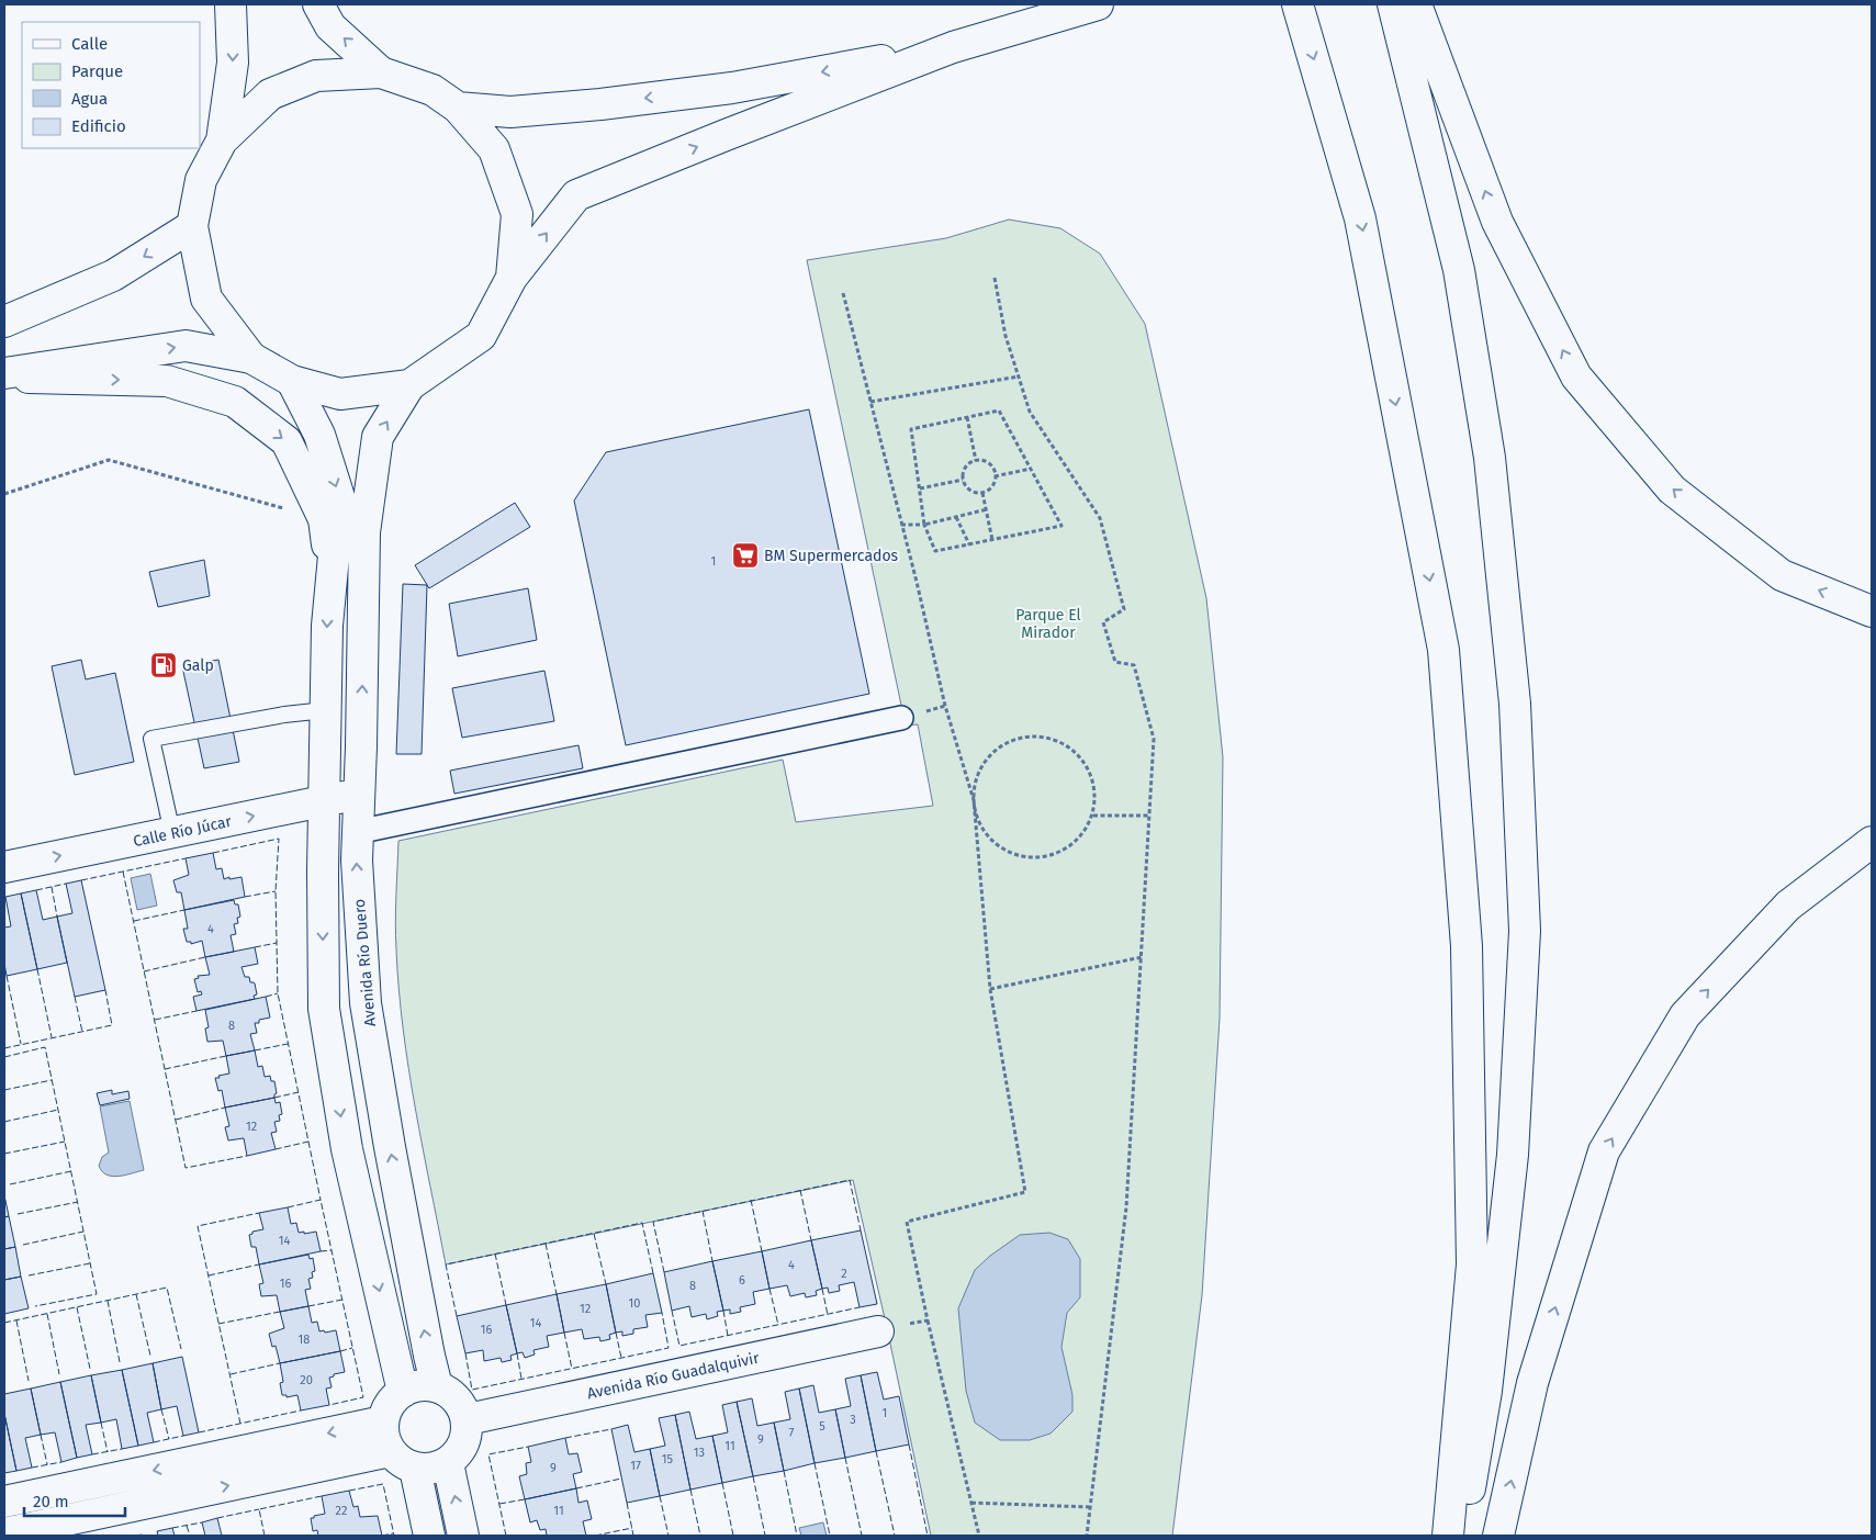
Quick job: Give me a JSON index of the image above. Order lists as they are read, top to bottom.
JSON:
{
  "streets": {
    "main road": ["Calle Río Júcar", "Avenida Río Duero", "Avenida Río Guadalquivir"]
  },
  "crossings": [
    ["Calle Río Júcar", "Avenida Río Duero"],
    ["Avenida Río Duero", "Avenida Río Guadalquivir"]
  ],
  "one_way": ["Calle Río Júcar"],
  "parks": ["Parque El Mirador"],
  "places": {
    "supermarket": ["BM Supermercados"],
    "fuel station": ["Galp"]
  },
  "house_numbers": [
    "1",
    "4",
    "8",
    "12",
    "14",
    "4",
    "2",
    "6",
    "16",
    "8",
    "10",
    "12",
    "14",
    "16",
    "18",
    "20",
    "1",
    "3",
    "5",
    "7",
    "9",
    "11",
    "13",
    "15",
    "17",
    "9",
    "22",
    "11"
  ],
  "legend": [
    "Calle",
    "Parque",
    "Agua",
    "Edificio"
  ],
  "scale_bar": "20 m"
}
